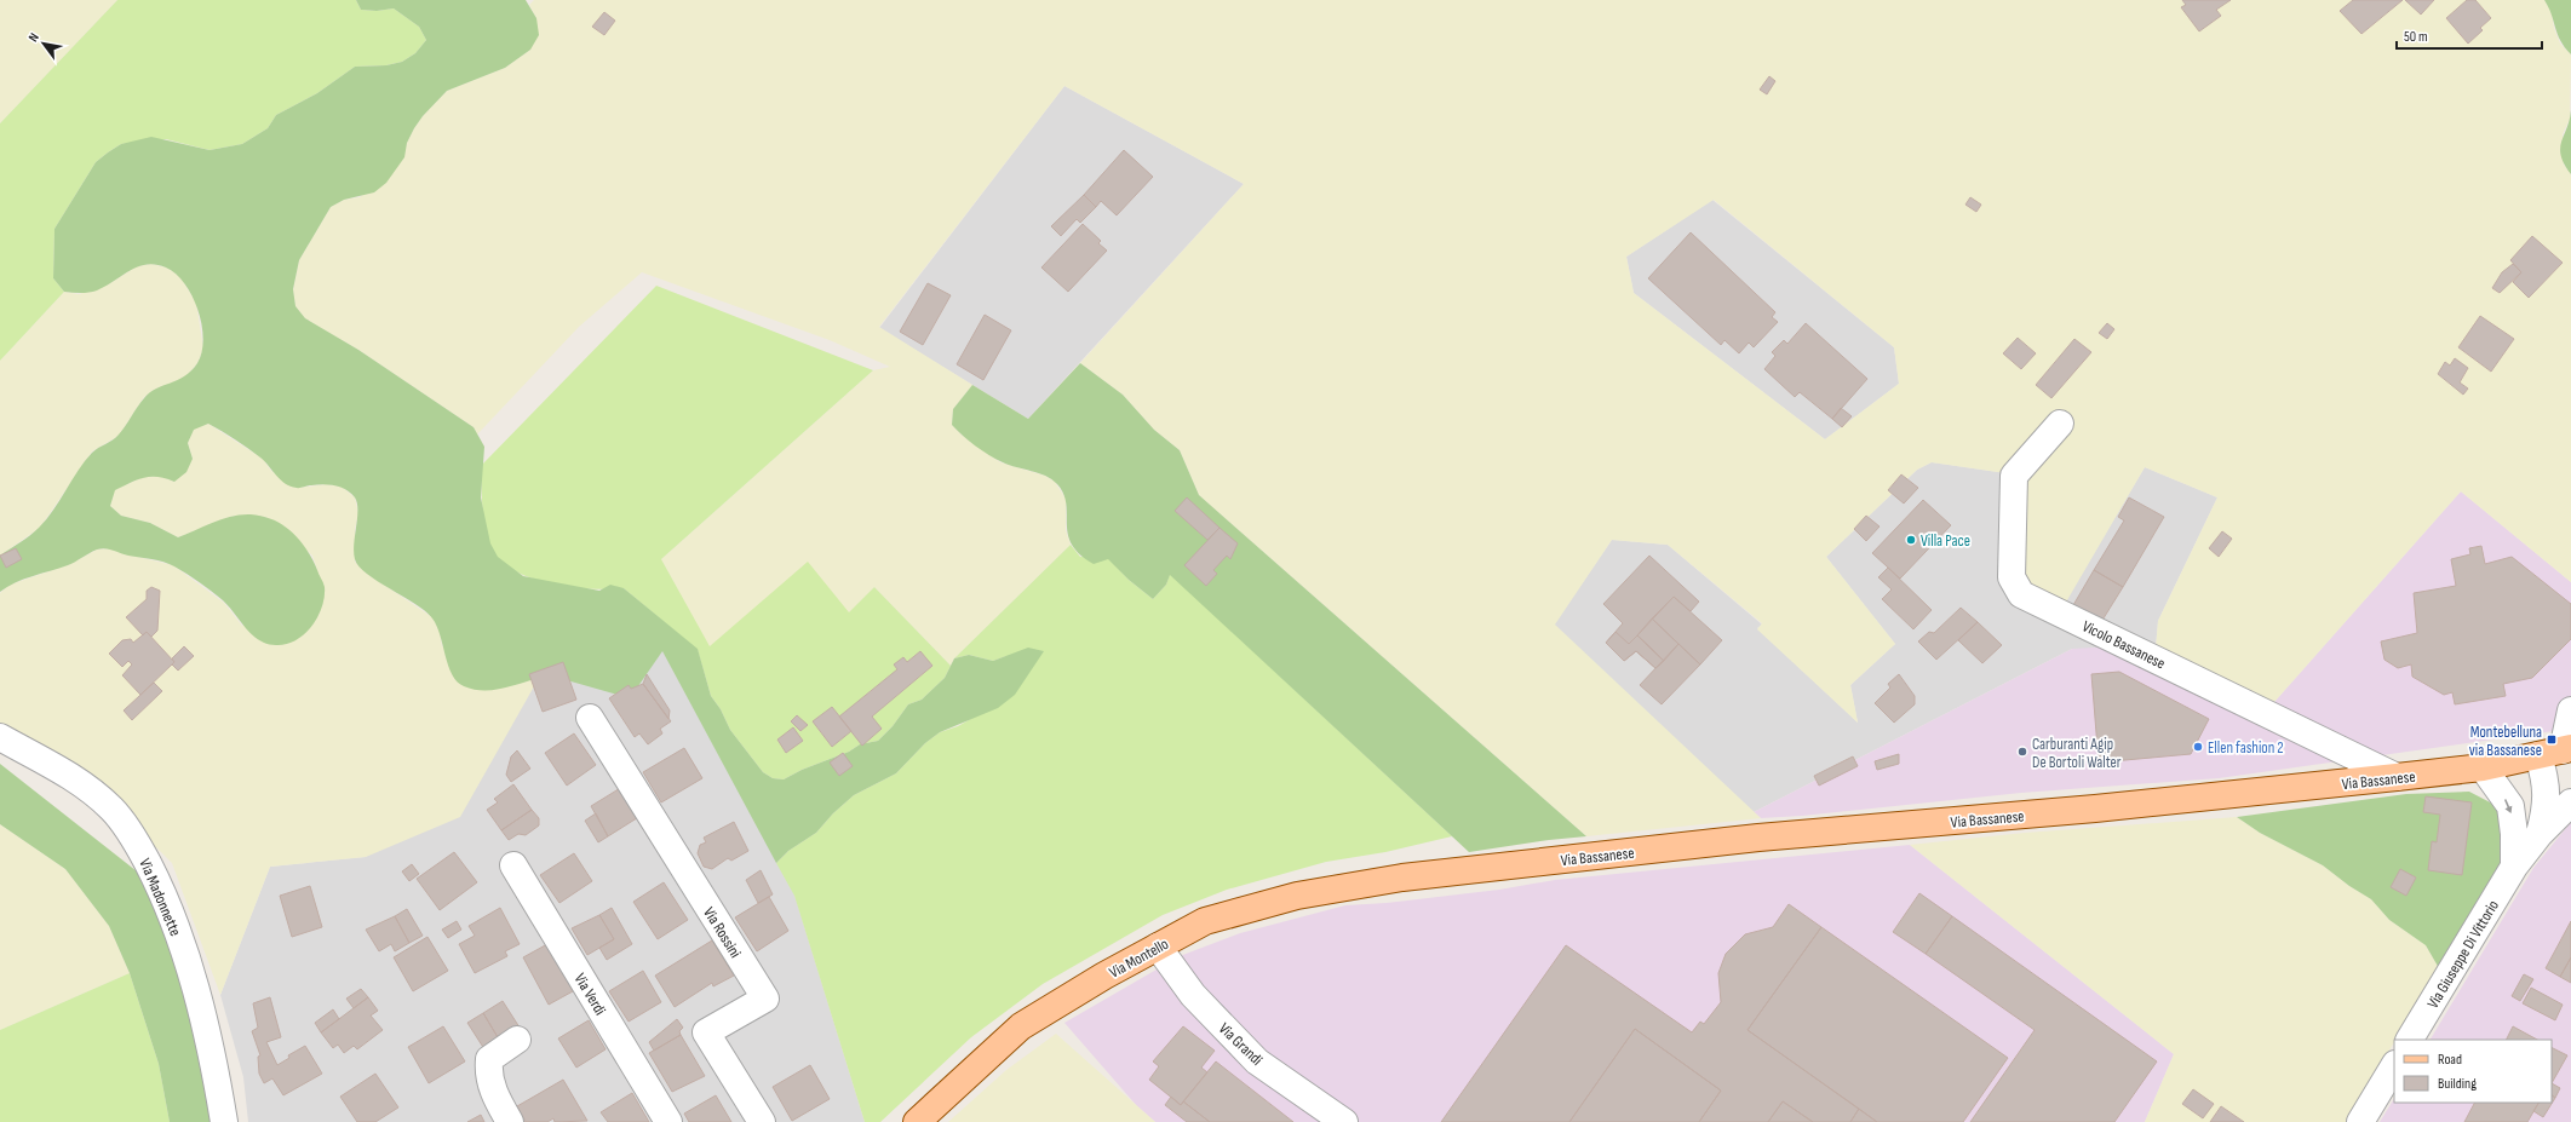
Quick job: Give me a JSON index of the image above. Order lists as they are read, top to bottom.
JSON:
{
  "streets": {
    "main road": ["Via Bassanese", "Via Montello"],
    "street": [
      "Vicolo Bassanese",
      "Via Madonnette",
      "Via Rossini",
      "Via Giuseppe Di Vittorio",
      "Via Verdi",
      "Via Grandi"
    ]
  },
  "crossings": [
    ["Vicolo Bassanese", "Via Bassanese"],
    ["Via Bassanese", "Via Giuseppe Di Vittorio"],
    ["Via Bassanese", "Via Montello"],
    ["Via Montello", "Via Grandi"]
  ],
  "places": {
    "other": ["Villa Pace", "Ellen fashion 2", "Carburanti Agip De Bortoli Walter"],
    "transit": ["Montebelluna via Bassanese"]
  },
  "legend": ["Road", "Building"],
  "scale_bar": "50 m",
  "north": "top left"
}
